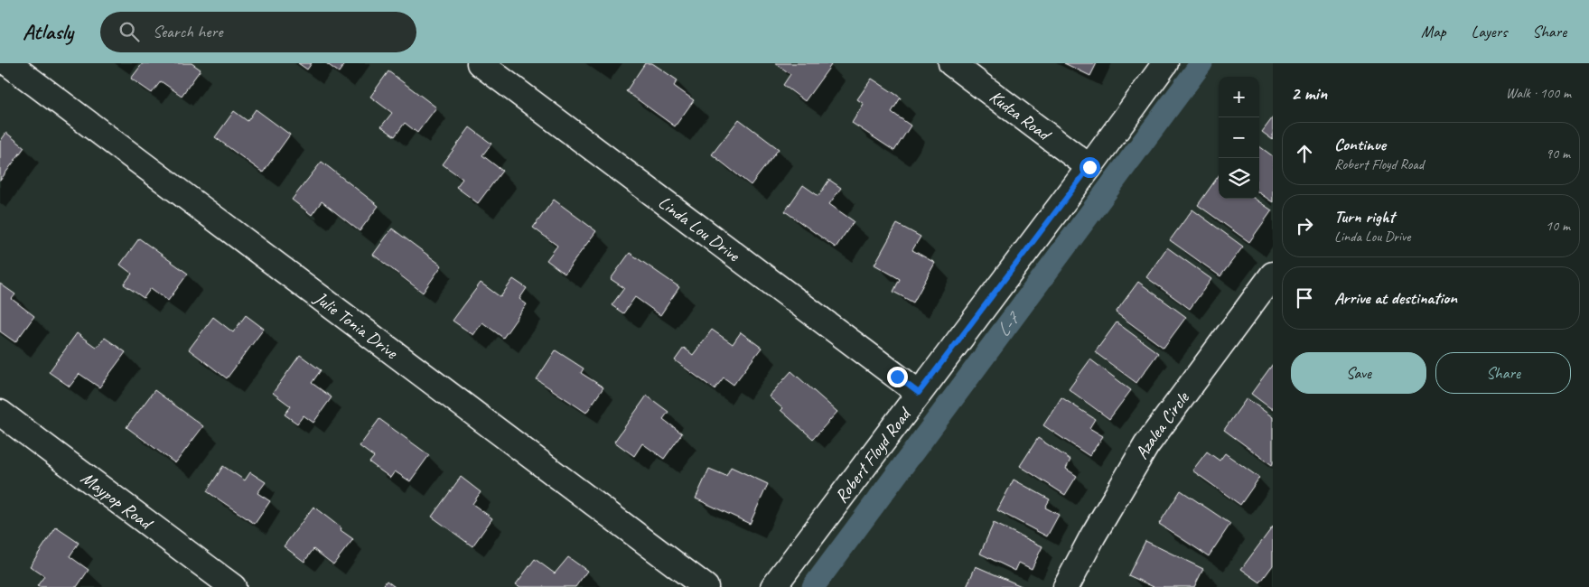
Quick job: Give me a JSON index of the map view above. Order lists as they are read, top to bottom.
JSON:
{
  "streets": {
    "street": [
      "Kudza Road",
      "Linda Lou Drive",
      "Julie Tonia Drive",
      "Azalea Circle",
      "Robert Floyd Road",
      "Maypop Road"
    ]
  },
  "crossings": [
    ["Kudza Road", "Robert Floyd Road"],
    ["Linda Lou Drive", "Robert Floyd Road"]
  ],
  "water": ["L-7"],
  "page": {
    "header": "Atlasly",
    "search": "Search here",
    "nav": ["Map", "Layers", "Share"],
    "heading": ["2 min", "Walk · 100 m"],
    "map_buttons": ["+", "−"],
    "list": [
      ["Continue", "Robert Floyd Road", "90 m"],
      ["Turn right", "Linda Lou Drive", "10 m"],
      "Arrive at destination"
    ],
    "buttons": ["Save", "Share"]
  }
}
